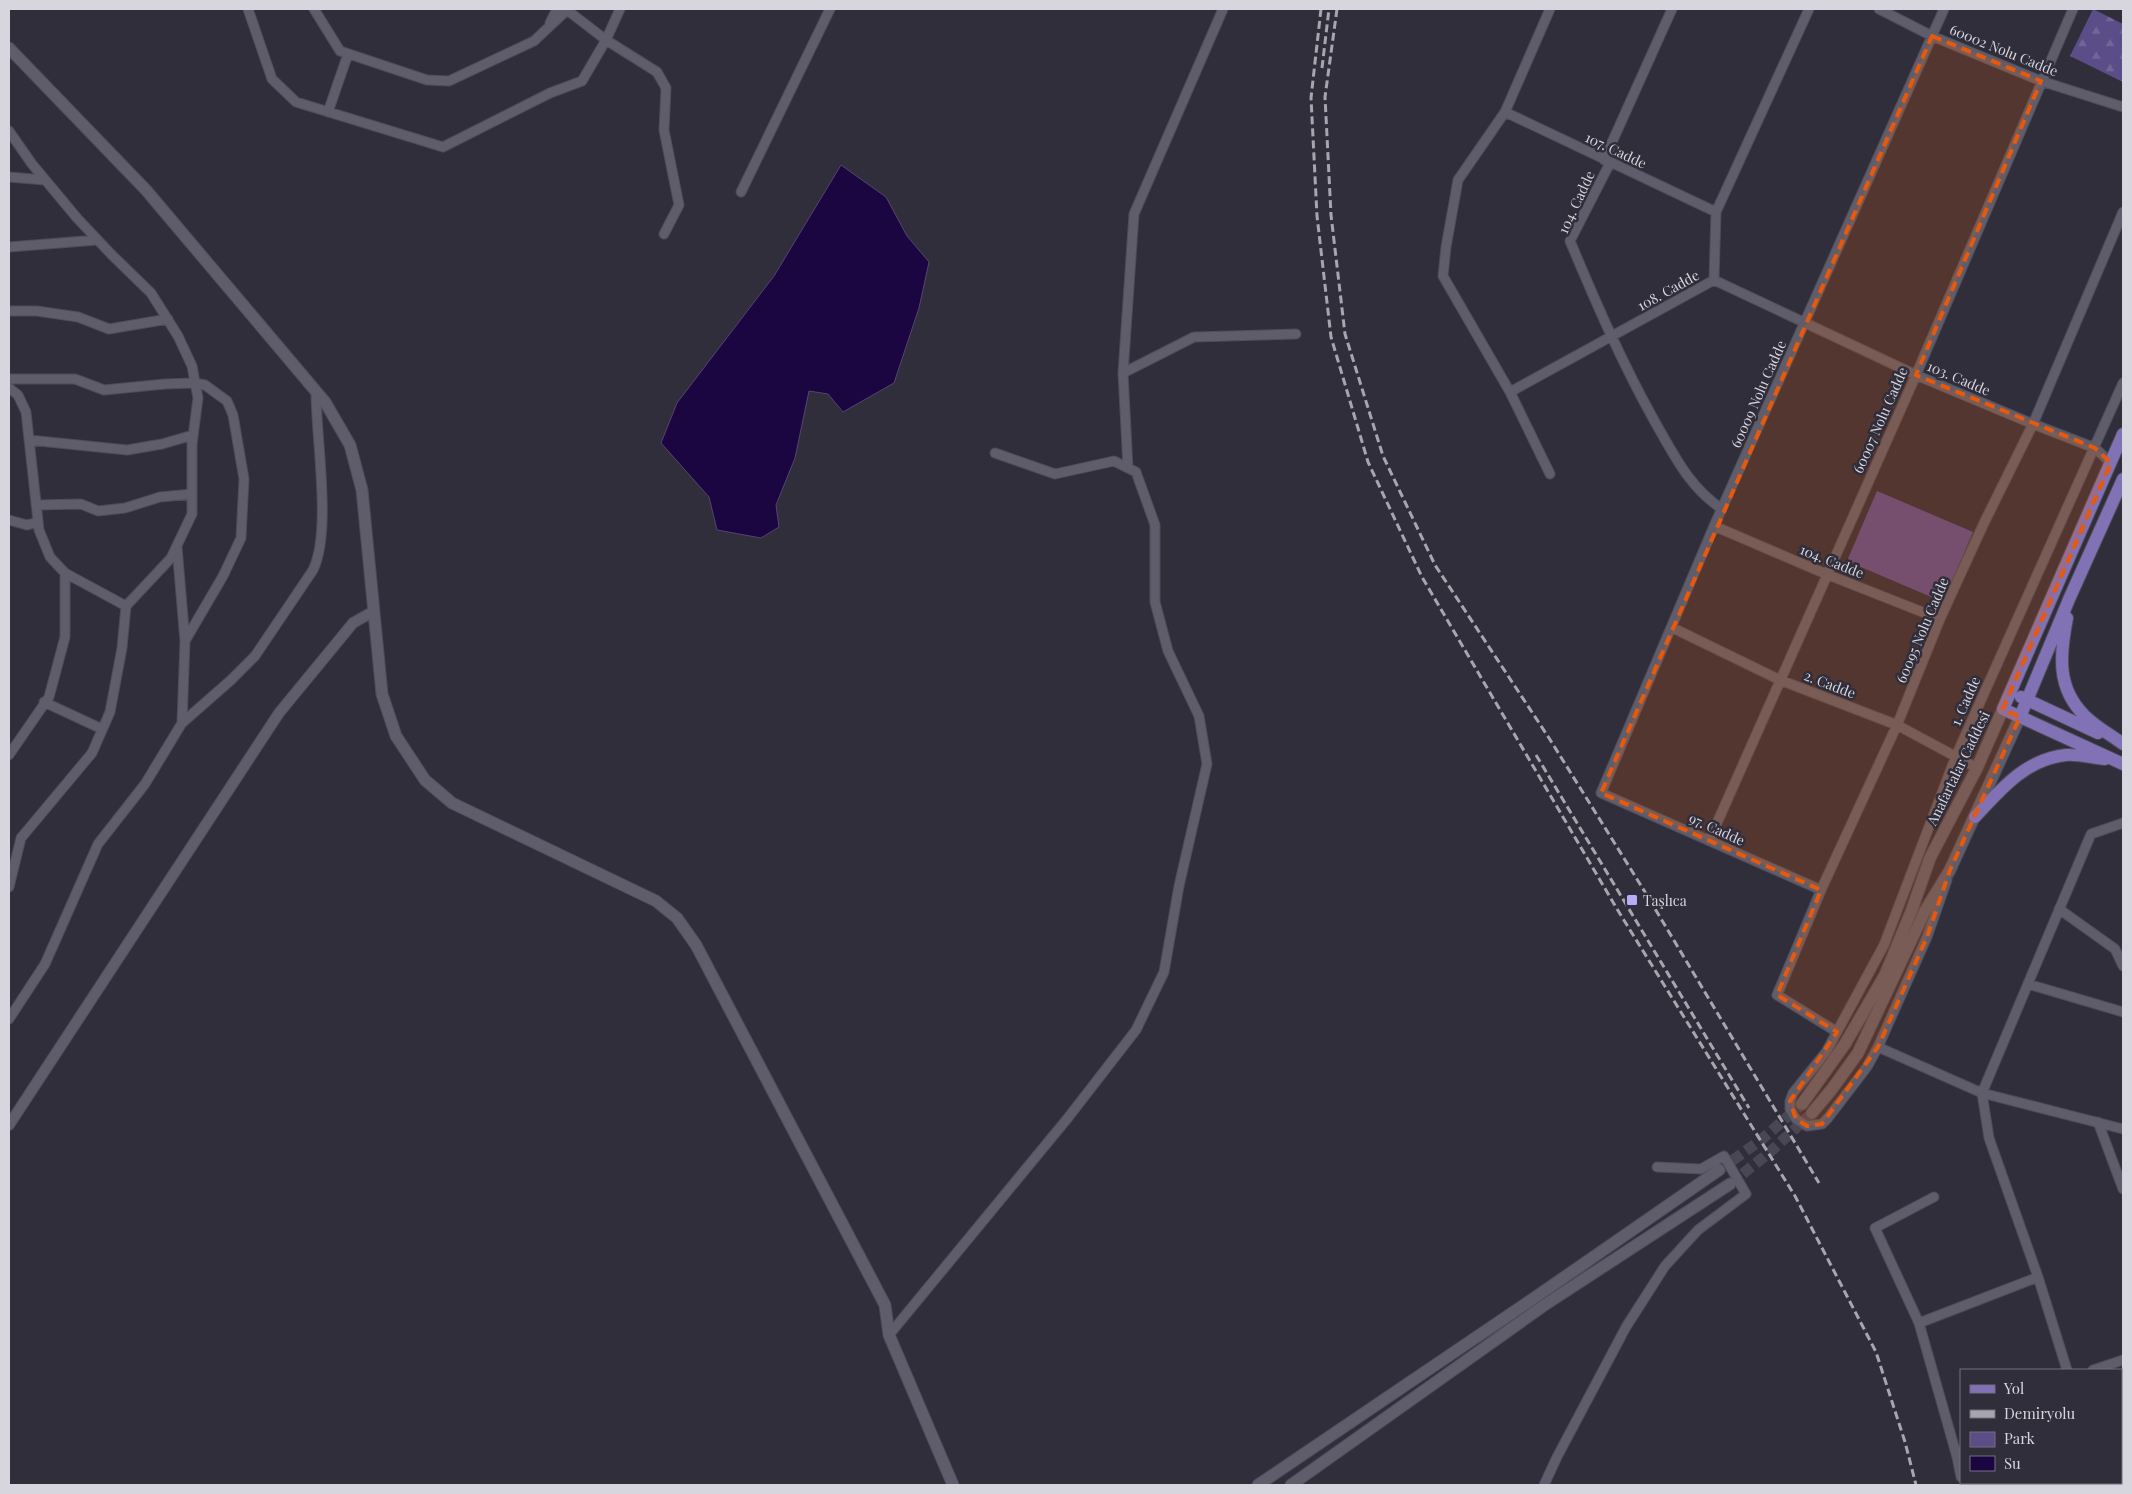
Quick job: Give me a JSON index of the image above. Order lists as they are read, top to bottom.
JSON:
{
  "streets": {
    "main road": ["Anafartalar Caddesi"],
    "street": [
      "60002 Nolu Cadde",
      "107. Cadde",
      "104. Cadde",
      "108. Cadde",
      "103. Cadde",
      "60009 Nolu Cadde",
      "60007 Nolu Cadde",
      "60095 Nolu Cadde",
      "2. Cadde",
      "1. Cadde",
      "97. Cadde"
    ]
  },
  "crossings": [
    ["60002 Nolu Cadde", "60009 Nolu Cadde"],
    ["60002 Nolu Cadde", "60007 Nolu Cadde"],
    ["107. Cadde", "104. Cadde"],
    ["107. Cadde", "108. Cadde"],
    ["104. Cadde", "108. Cadde"],
    ["104. Cadde", "60009 Nolu Cadde"],
    ["104. Cadde", "60007 Nolu Cadde"],
    ["104. Cadde", "60095 Nolu Cadde"],
    ["108. Cadde", "103. Cadde"],
    ["103. Cadde", "60009 Nolu Cadde"],
    ["103. Cadde", "60007 Nolu Cadde"],
    ["103. Cadde", "60095 Nolu Cadde"],
    ["103. Cadde", "1. Cadde"],
    ["103. Cadde", "Anafartalar Caddesi"],
    ["60009 Nolu Cadde", "2. Cadde"],
    ["60009 Nolu Cadde", "97. Cadde"],
    ["60007 Nolu Cadde", "2. Cadde"],
    ["60007 Nolu Cadde", "97. Cadde"],
    ["60095 Nolu Cadde", "2. Cadde"],
    ["60095 Nolu Cadde", "1. Cadde"],
    ["60095 Nolu Cadde", "97. Cadde"],
    ["2. Cadde", "1. Cadde"],
    ["2. Cadde", "Anafartalar Caddesi"]
  ],
  "places": {
    "transit": ["Taşlıca"]
  },
  "legend": [
    "Yol",
    "Demiryolu",
    "Park",
    "Su"
  ]
}
